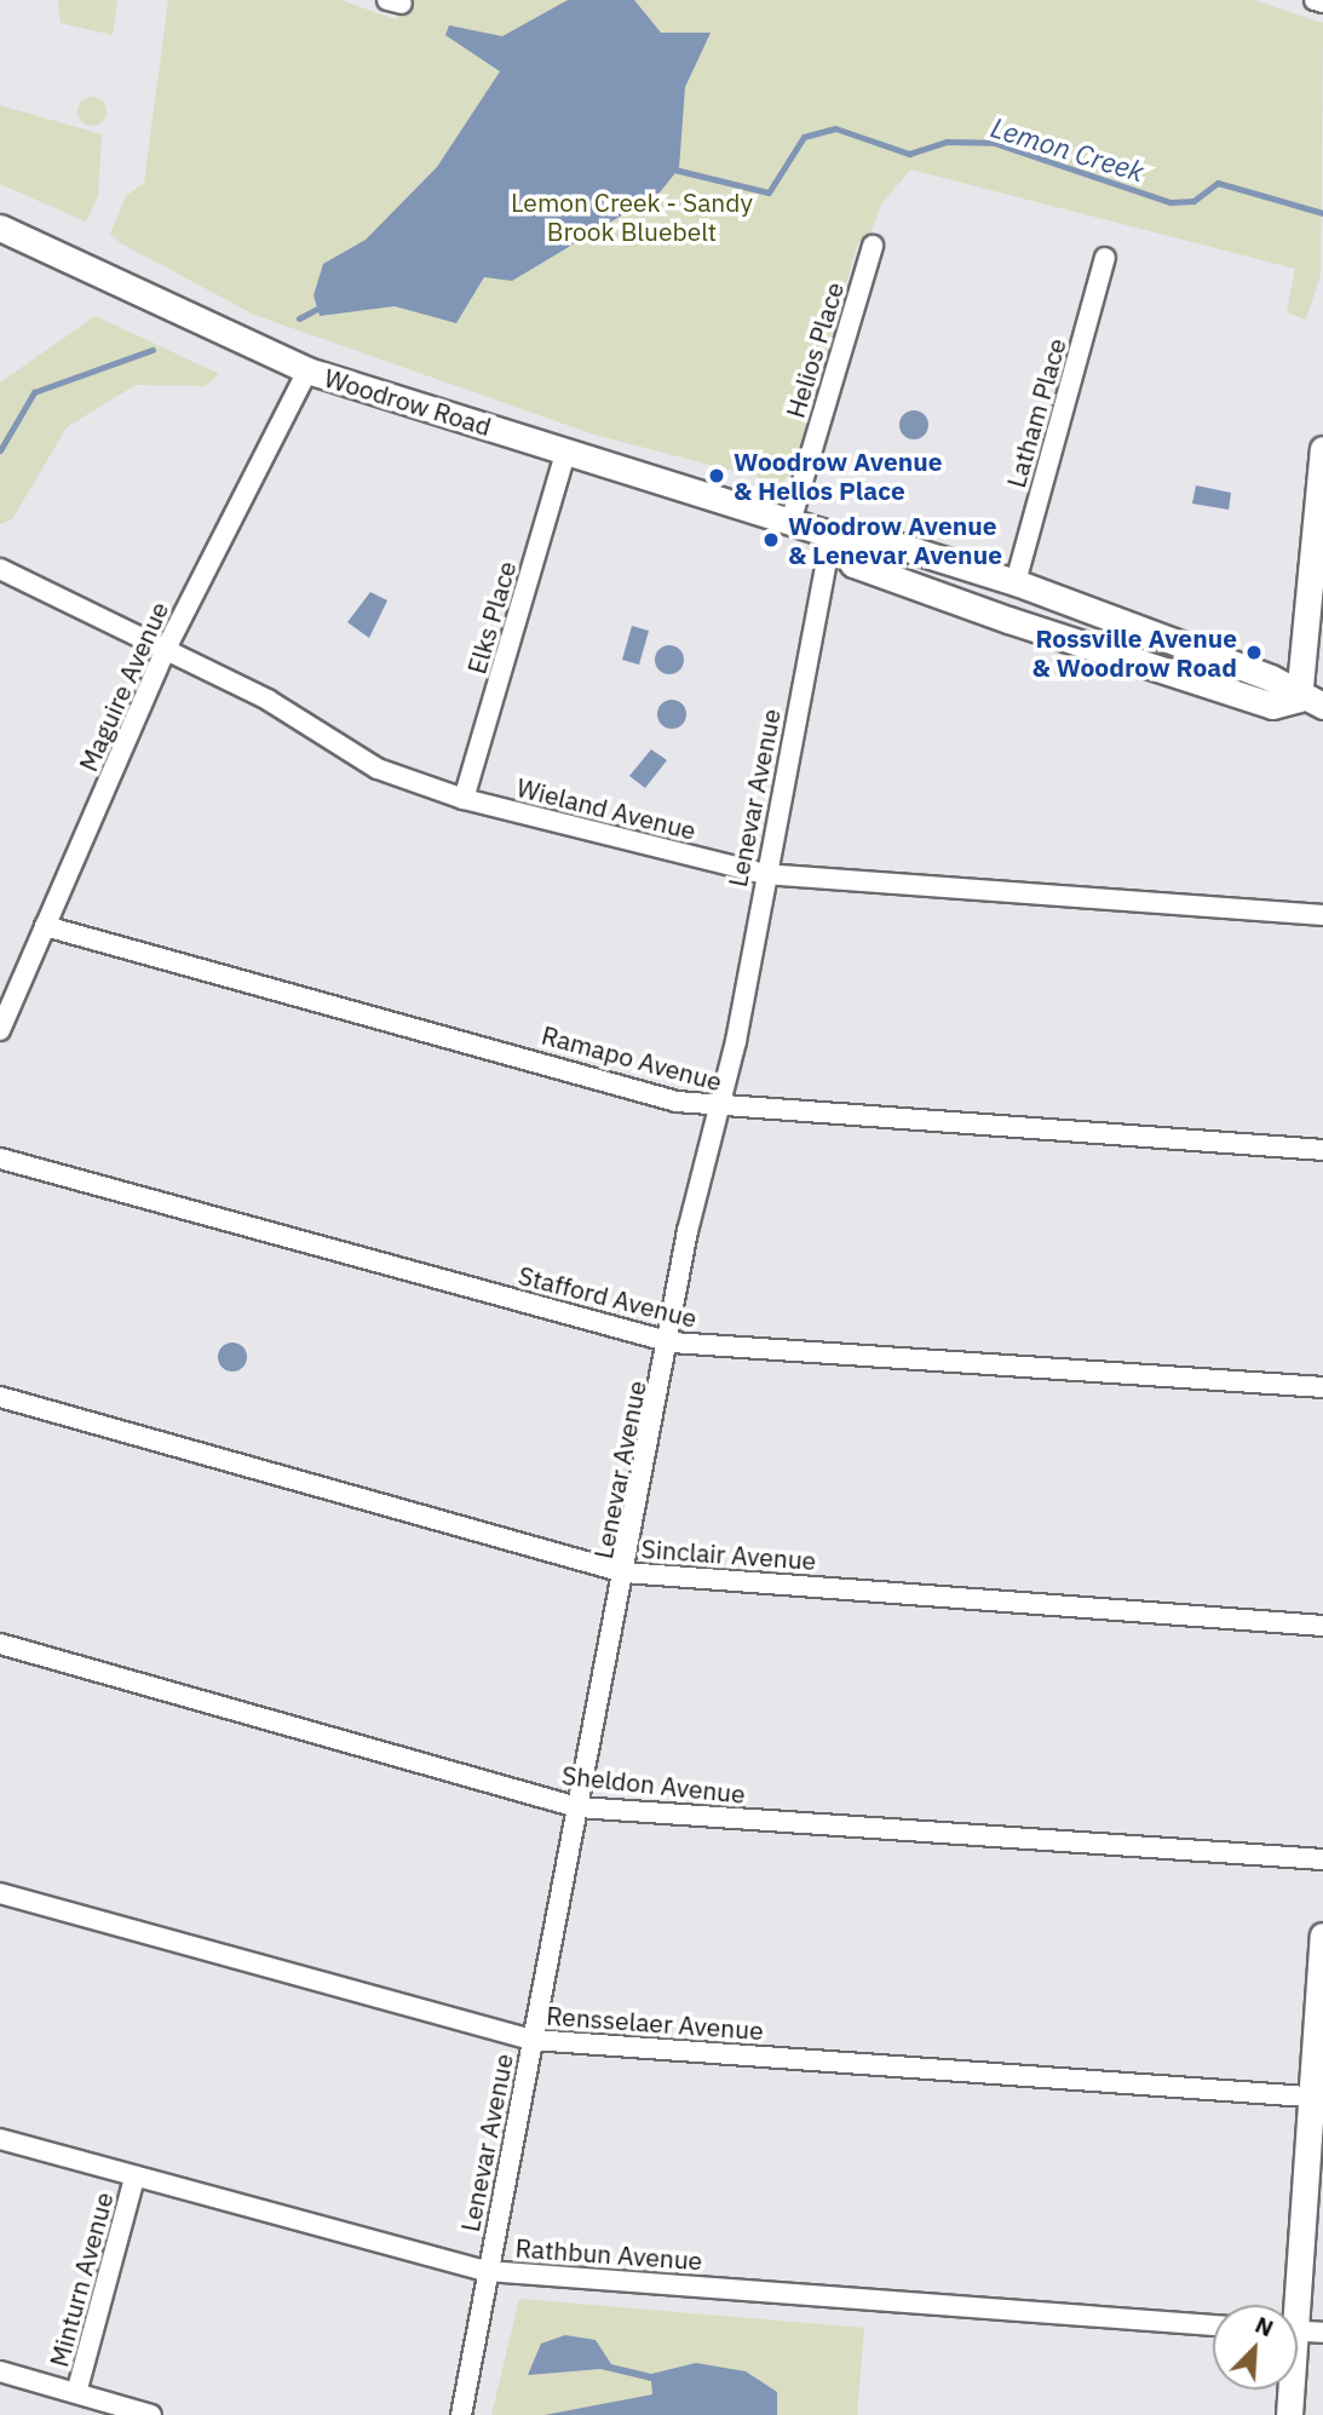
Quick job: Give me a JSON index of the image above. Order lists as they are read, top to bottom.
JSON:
{
  "streets": {
    "street": [
      "Helios Place",
      "Woodrow Road",
      "Latham Place",
      "Elks Place",
      "Maguire Avenue",
      "Lenevar Avenue",
      "Wieland Avenue",
      "Ramapo Avenue",
      "Stafford Avenue",
      "Sinclair Avenue",
      "Sheldon Avenue",
      "Rensselaer Avenue",
      "Rathbun Avenue",
      "Minturn Avenue"
    ]
  },
  "crossings": [
    ["Helios Place", "Woodrow Road"],
    ["Woodrow Road", "Latham Place"],
    ["Woodrow Road", "Elks Place"],
    ["Woodrow Road", "Maguire Avenue"],
    ["Woodrow Road", "Lenevar Avenue"],
    ["Elks Place", "Wieland Avenue"],
    ["Maguire Avenue", "Wieland Avenue"],
    ["Maguire Avenue", "Ramapo Avenue"],
    ["Lenevar Avenue", "Wieland Avenue"],
    ["Lenevar Avenue", "Ramapo Avenue"],
    ["Lenevar Avenue", "Stafford Avenue"],
    ["Lenevar Avenue", "Sinclair Avenue"],
    ["Lenevar Avenue", "Sheldon Avenue"],
    ["Lenevar Avenue", "Rensselaer Avenue"],
    ["Lenevar Avenue", "Rathbun Avenue"],
    ["Rathbun Avenue", "Minturn Avenue"]
  ],
  "water": ["Lemon Creek"],
  "parks": ["Lemon Creek - Sandy Brook Bluebelt"],
  "places": ["Woodrow Avenue & Hellos Place", "Woodrow Avenue & Lenevar Avenue", "Rossville Avenue & Woodrow Road"],
  "north": "top right"
}
